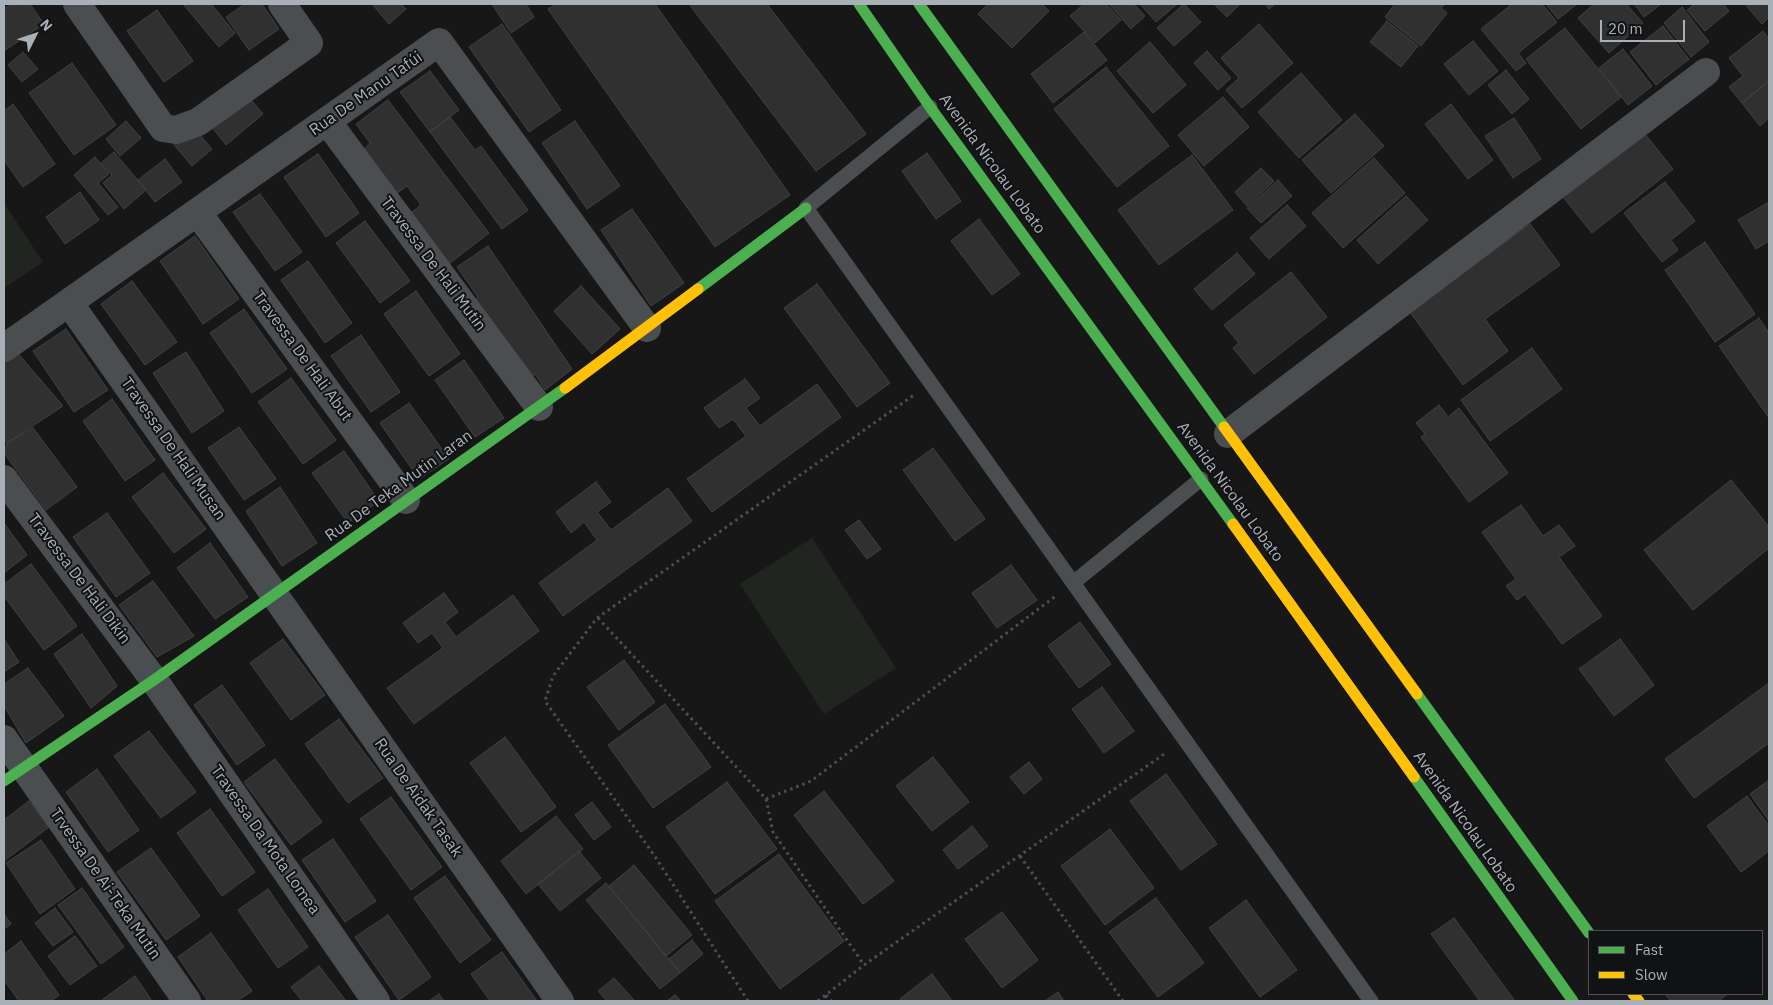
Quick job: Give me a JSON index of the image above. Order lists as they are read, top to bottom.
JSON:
{
  "streets": {
    "main road": ["Avenida Nicolau Lobato", "Rua De Teka Mutin Laran"],
    "street": [
      "Rua De Manu Tafúi",
      "Travessa De Hali Mutin",
      "Travessa De Hali Abut",
      "Travessa De Hali Musan",
      "Travessa De Hali Dikin",
      "Rua De Aidak Tasak",
      "Travessa Da Mota Lomea",
      "Trvessa De Ai-Teka Mutin"
    ]
  },
  "crossings": [
    ["Rua De Manu Tafúi", "Travessa De Hali Mutin"],
    ["Rua De Manu Tafúi", "Travessa De Hali Abut"],
    ["Rua De Manu Tafúi", "Travessa De Hali Musan"],
    ["Rua De Manu Tafúi", "Rua De Teka Mutin Laran"],
    ["Travessa De Hali Mutin", "Rua De Teka Mutin Laran"],
    ["Travessa De Hali Abut", "Rua De Teka Mutin Laran"],
    ["Travessa De Hali Musan", "Rua De Teka Mutin Laran"],
    ["Travessa De Hali Musan", "Rua De Aidak Tasak"],
    ["Rua De Teka Mutin Laran", "Travessa De Hali Dikin"],
    ["Rua De Teka Mutin Laran", "Rua De Aidak Tasak"],
    ["Rua De Teka Mutin Laran", "Travessa Da Mota Lomea"],
    ["Rua De Teka Mutin Laran", "Trvessa De Ai-Teka Mutin"],
    ["Travessa De Hali Dikin", "Travessa Da Mota Lomea"]
  ],
  "legend": ["Fast", "Slow"],
  "scale_bar": "20 m",
  "north": "top right"
}
